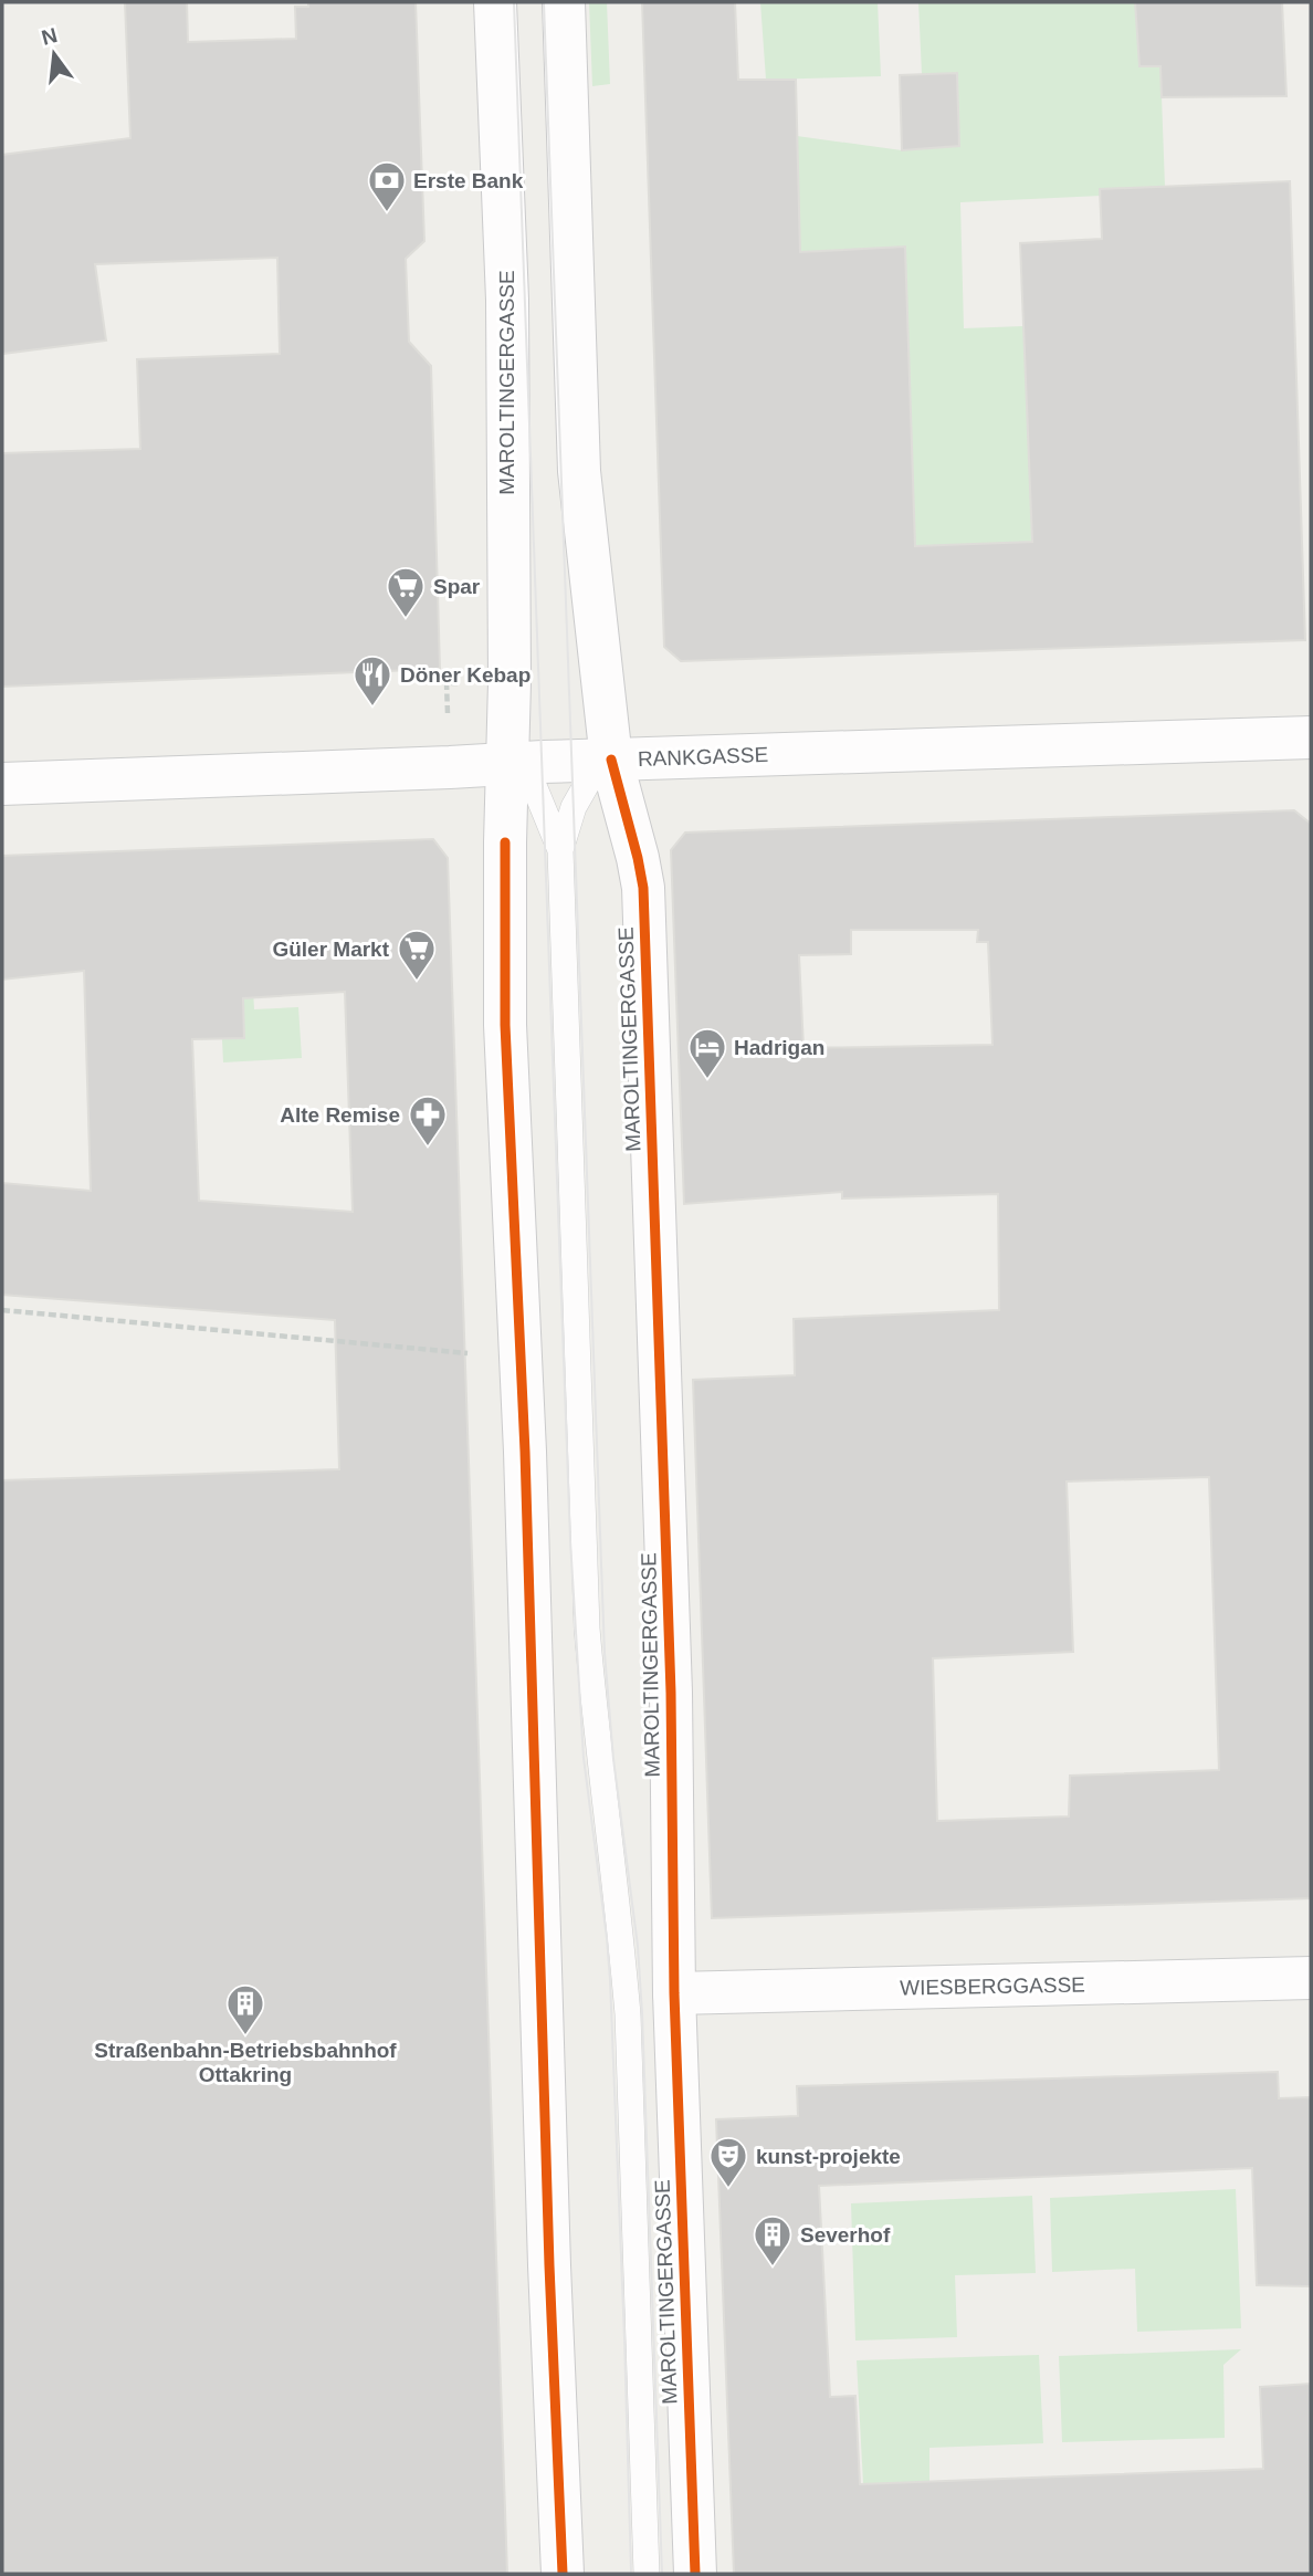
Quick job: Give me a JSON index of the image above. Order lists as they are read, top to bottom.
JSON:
{
  "streets": {
    "main road": ["MAROLTINGERGASSE", "RANKGASSE", "WIESBERGGASSE"]
  },
  "crossings": [
    ["MAROLTINGERGASSE", "RANKGASSE"],
    ["MAROLTINGERGASSE", "WIESBERGGASSE"]
  ],
  "places": {
    "bank": ["Erste Bank"],
    "supermarket": ["Spar", "Güler Markt"],
    "restaurant": ["Döner Kebap"],
    "hotel": ["Hadrigan"],
    "pharmacy": ["Alte Remise"],
    "building": ["Straßenbahn-Betriebsbahnhof Ottakring", "Severhof"],
    "theatre": ["kunst-projekte"]
  },
  "north": "top"
}
